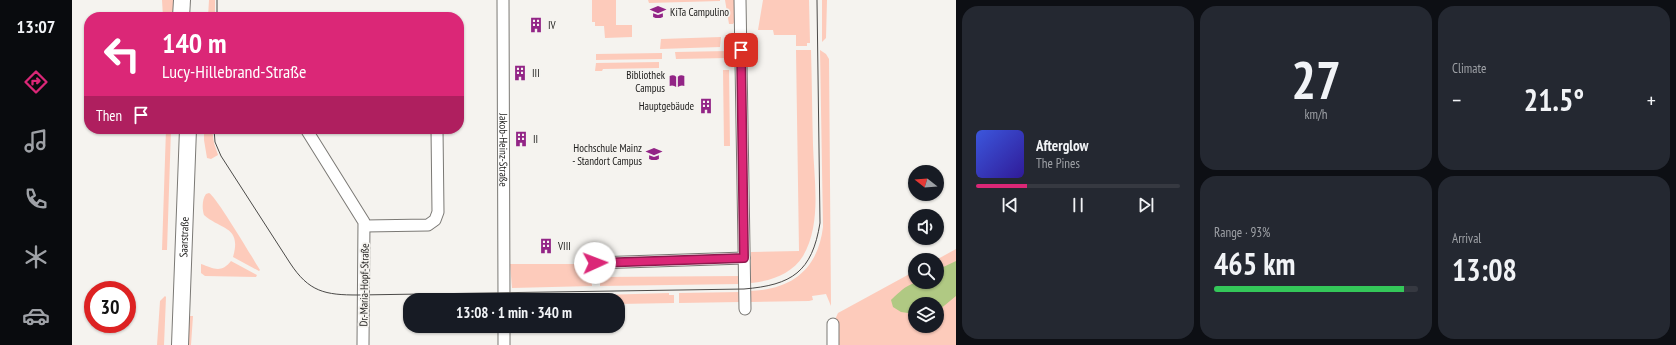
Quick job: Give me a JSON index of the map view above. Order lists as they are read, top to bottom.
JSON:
{
  "streets": {
    "highway": ["Saarstraße"],
    "street": ["Jakob-Heinz-Straße", "Dr.-Maria-Hopf-Straße"]
  },
  "places": {
    "school or university": ["KiTa Campulino", "Hochschule Mainz - Standort Campus"],
    "building": [
      "IV",
      "III",
      "Hauptgebäude",
      "II",
      "VIII"
    ],
    "library": ["Bibliothek Campus"]
  },
  "north": "left",
  "page": {
    "tabs": "13:07",
    "tile": [
      ["27", "km/h"],
      "Climate",
      ["Range · 93%", "465 km"],
      ["Arrival", "13:08"]
    ],
    "turn": ["140 m", "Lucy-Hillebrand-Straße"],
    "heat": ["−", "21.5°", "+"],
    "then": "Then",
    "song": ["Afterglow", "The Pines"],
    "limit": "30",
    "trip": "13:08 · 1 min · 340 m"
  }
}
